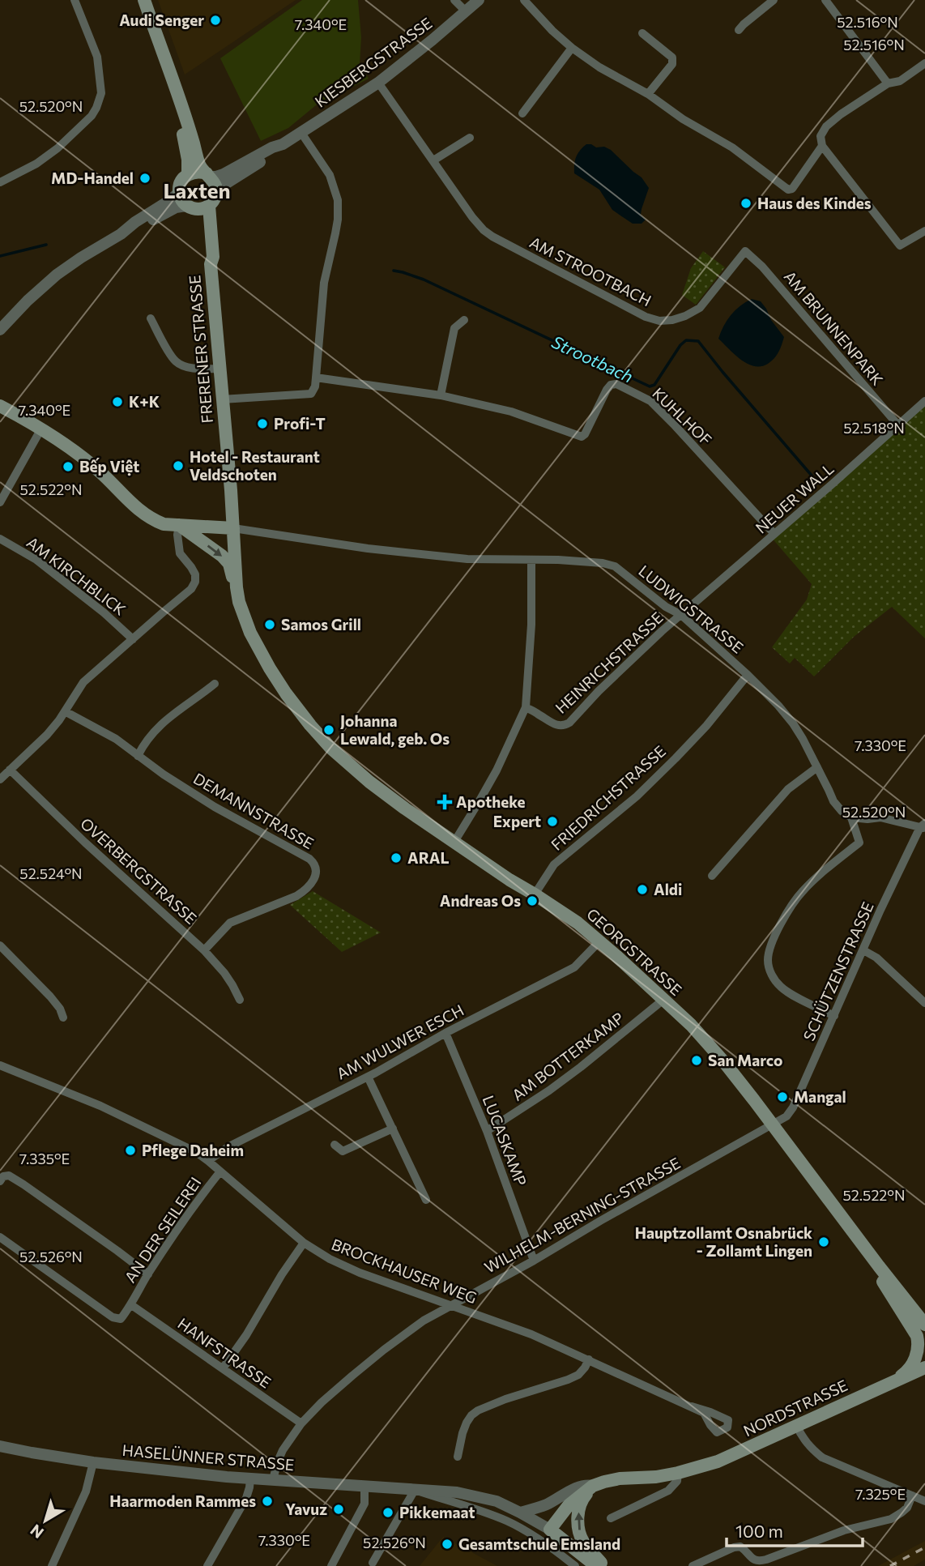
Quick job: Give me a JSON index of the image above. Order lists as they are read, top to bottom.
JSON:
{
  "streets": {
    "main road": ["FRERENER STRASSE", "GEORGSTRASSE", "NORDSTRASSE"],
    "street": [
      "KIESBERGSTRASSE",
      "AM STROOTBACH",
      "AM BRUNNENPARK",
      "KUHLHOF",
      "NEUER WALL",
      "AM KIRCHBLICK",
      "LUDWIGSTRASSE",
      "HEINRICHSTRASSE",
      "FRIEDRICHSTRASSE",
      "DEMANNSTRASSE",
      "OVERBERGSTRASSE",
      "SCHÜTZENSTRASSE",
      "AM WULWER ESCH",
      "AM BOTTERKAMP",
      "LUCASKAMP",
      "WILHELM-BERNING-STRASSE",
      "AN DER SEILEREI",
      "BROCKHAUSER WEG",
      "HANFSTRASSE",
      "HASELÜNNER STRASSE"
    ]
  },
  "crossings": [
    ["KIESBERGSTRASSE", "AM STROOTBACH"],
    ["KIESBERGSTRASSE", "FRERENER STRASSE"],
    ["AM STROOTBACH", "AM BRUNNENPARK"],
    ["AM BRUNNENPARK", "NEUER WALL"],
    ["FRERENER STRASSE", "LUDWIGSTRASSE"],
    ["FRERENER STRASSE", "GEORGSTRASSE"],
    ["KUHLHOF", "NEUER WALL"],
    ["NEUER WALL", "LUDWIGSTRASSE"],
    ["NEUER WALL", "HEINRICHSTRASSE"],
    ["LUDWIGSTRASSE", "HEINRICHSTRASSE"],
    ["LUDWIGSTRASSE", "FRIEDRICHSTRASSE"],
    ["FRIEDRICHSTRASSE", "GEORGSTRASSE"],
    ["DEMANNSTRASSE", "OVERBERGSTRASSE"],
    ["GEORGSTRASSE", "SCHÜTZENSTRASSE"],
    ["GEORGSTRASSE", "AM WULWER ESCH"],
    ["GEORGSTRASSE", "AM BOTTERKAMP"],
    ["GEORGSTRASSE", "WILHELM-BERNING-STRASSE"],
    ["SCHÜTZENSTRASSE", "WILHELM-BERNING-STRASSE"],
    ["AM WULWER ESCH", "LUCASKAMP"],
    ["AM WULWER ESCH", "BROCKHAUSER WEG"],
    ["AM BOTTERKAMP", "LUCASKAMP"],
    ["LUCASKAMP", "WILHELM-BERNING-STRASSE"],
    ["WILHELM-BERNING-STRASSE", "BROCKHAUSER WEG"],
    ["WILHELM-BERNING-STRASSE", "HANFSTRASSE"],
    ["WILHELM-BERNING-STRASSE", "HASELÜNNER STRASSE"],
    ["AN DER SEILEREI", "BROCKHAUSER WEG"],
    ["AN DER SEILEREI", "HANFSTRASSE"],
    ["NORDSTRASSE", "HASELÜNNER STRASSE"]
  ],
  "districts": ["Laxten"],
  "water": ["Strootbach"],
  "places": {
    "other": [
      "Audi Senger",
      "MD-Handel",
      "Haus des Kindes",
      "K+K",
      "Profi-T",
      "Hotel - Restaurant Veldschoten",
      "Bếp Việt",
      "Samos Grill",
      "Johanna Lewald, geb. Os",
      "Expert",
      "ARAL",
      "Aldi",
      "Andreas Os",
      "San Marco",
      "Mangal",
      "Pflege Daheim",
      "Hauptzollamt Osnabrück - Zollamt Lingen",
      "Haarmoden Rammes",
      "Yavuz",
      "Pikkemaat",
      "Gesamtschule Emsland"
    ],
    "health": ["Apotheke"]
  },
  "scale_bar": "100 m",
  "north": "bottom left",
  "coordinates": [
    "52.516°N",
    "7.340°E",
    "52.520°N",
    "52.518°N",
    "52.522°N",
    "7.330°E",
    "52.524°N",
    "7.335°E",
    "52.526°N",
    "7.325°E"
  ]
}
